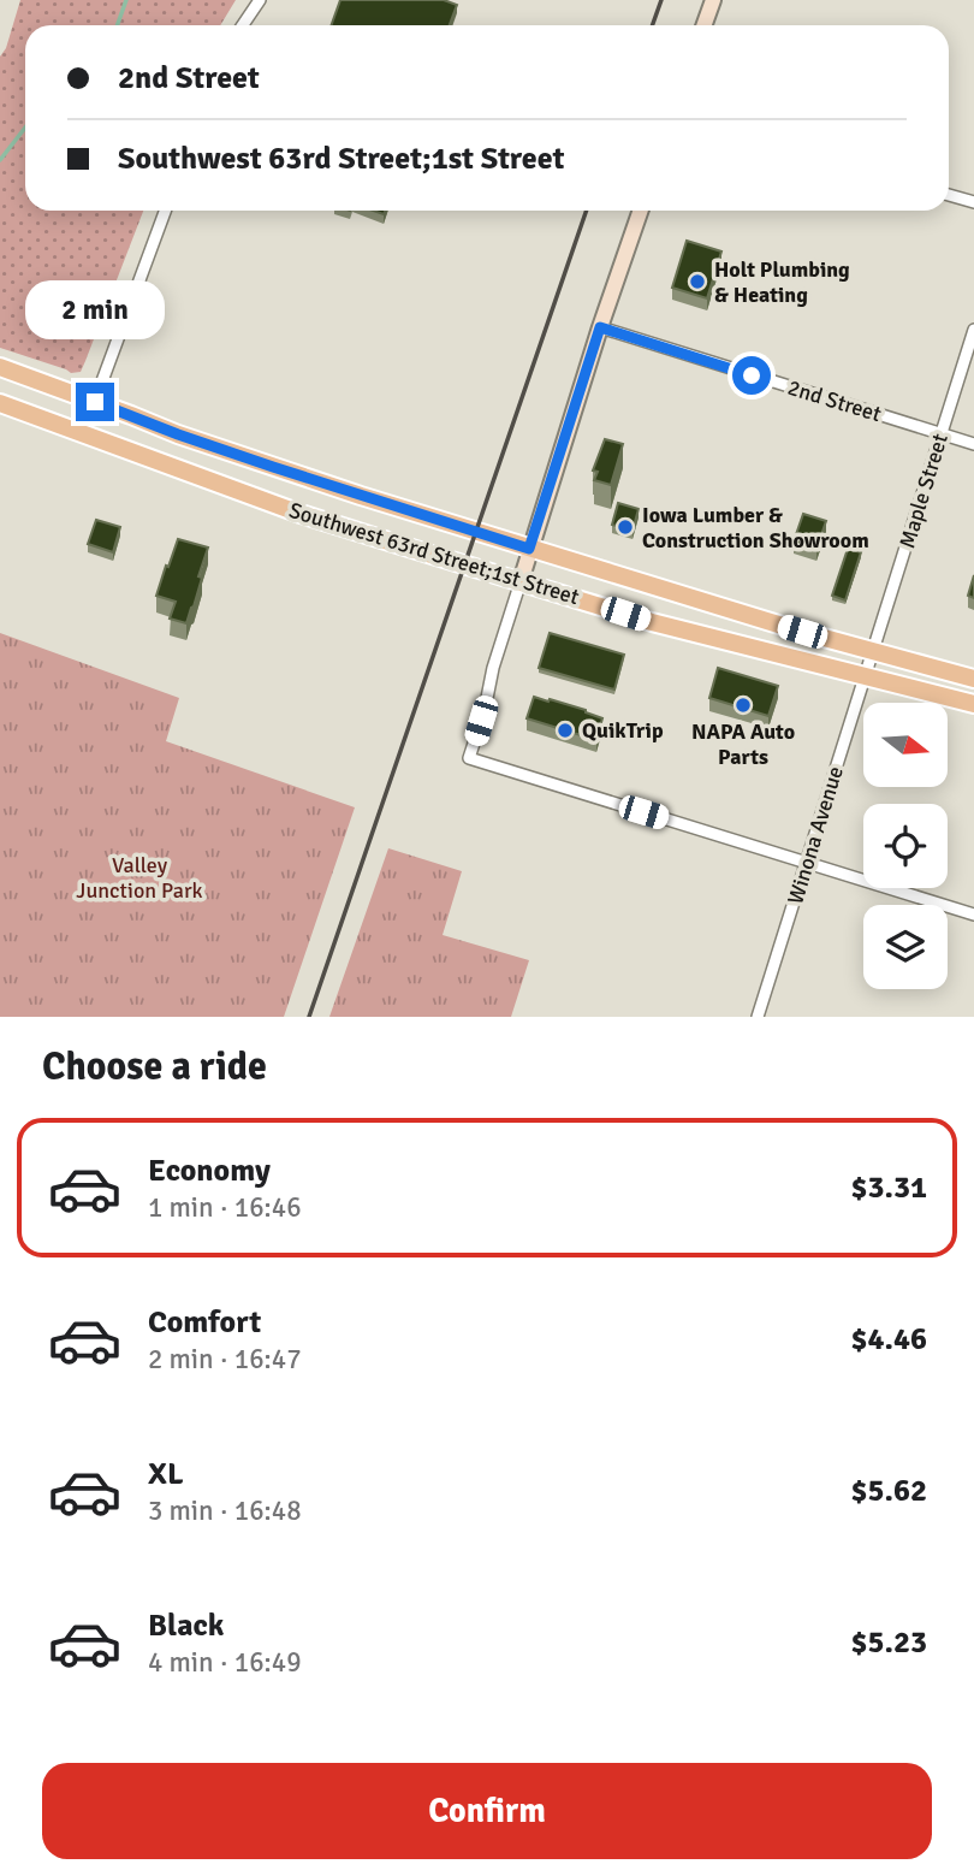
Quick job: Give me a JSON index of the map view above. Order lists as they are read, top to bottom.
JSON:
{
  "streets": {
    "main road": ["Southwest 63rd Street;1st Street"],
    "street": ["2nd Street", "Maple Street", "Winona Avenue"]
  },
  "crossings": [
    ["2nd Street", "Maple Street"],
    ["Maple Street", "Southwest 63rd Street;1st Street"],
    ["Maple Street", "Winona Avenue"],
    ["Southwest 63rd Street;1st Street", "Winona Avenue"]
  ],
  "parks": ["Valley Junction Park"],
  "places": [
    "Holt Plumbing & Heating",
    "Iowa Lumber & Construction Showroom",
    "NAPA Auto Parts",
    "QuikTrip"
  ],
  "north": "right",
  "page": {
    "banner": ["2nd Street", "Southwest 63rd Street;1st Street"],
    "bubble": "2 min",
    "heading": "Choose a ride",
    "list": [
      {
        "name": "Economy",
        "note": "1 min · 16:46",
        "value": "$3.31"
      },
      {
        "name": "Comfort",
        "note": "2 min · 16:47",
        "value": "$4.46"
      },
      {
        "name": "XL",
        "note": "3 min · 16:48",
        "value": "$5.62"
      },
      {
        "name": "Black",
        "note": "4 min · 16:49",
        "value": "$5.23"
      }
    ],
    "buttons": "Confirm"
  }
}
